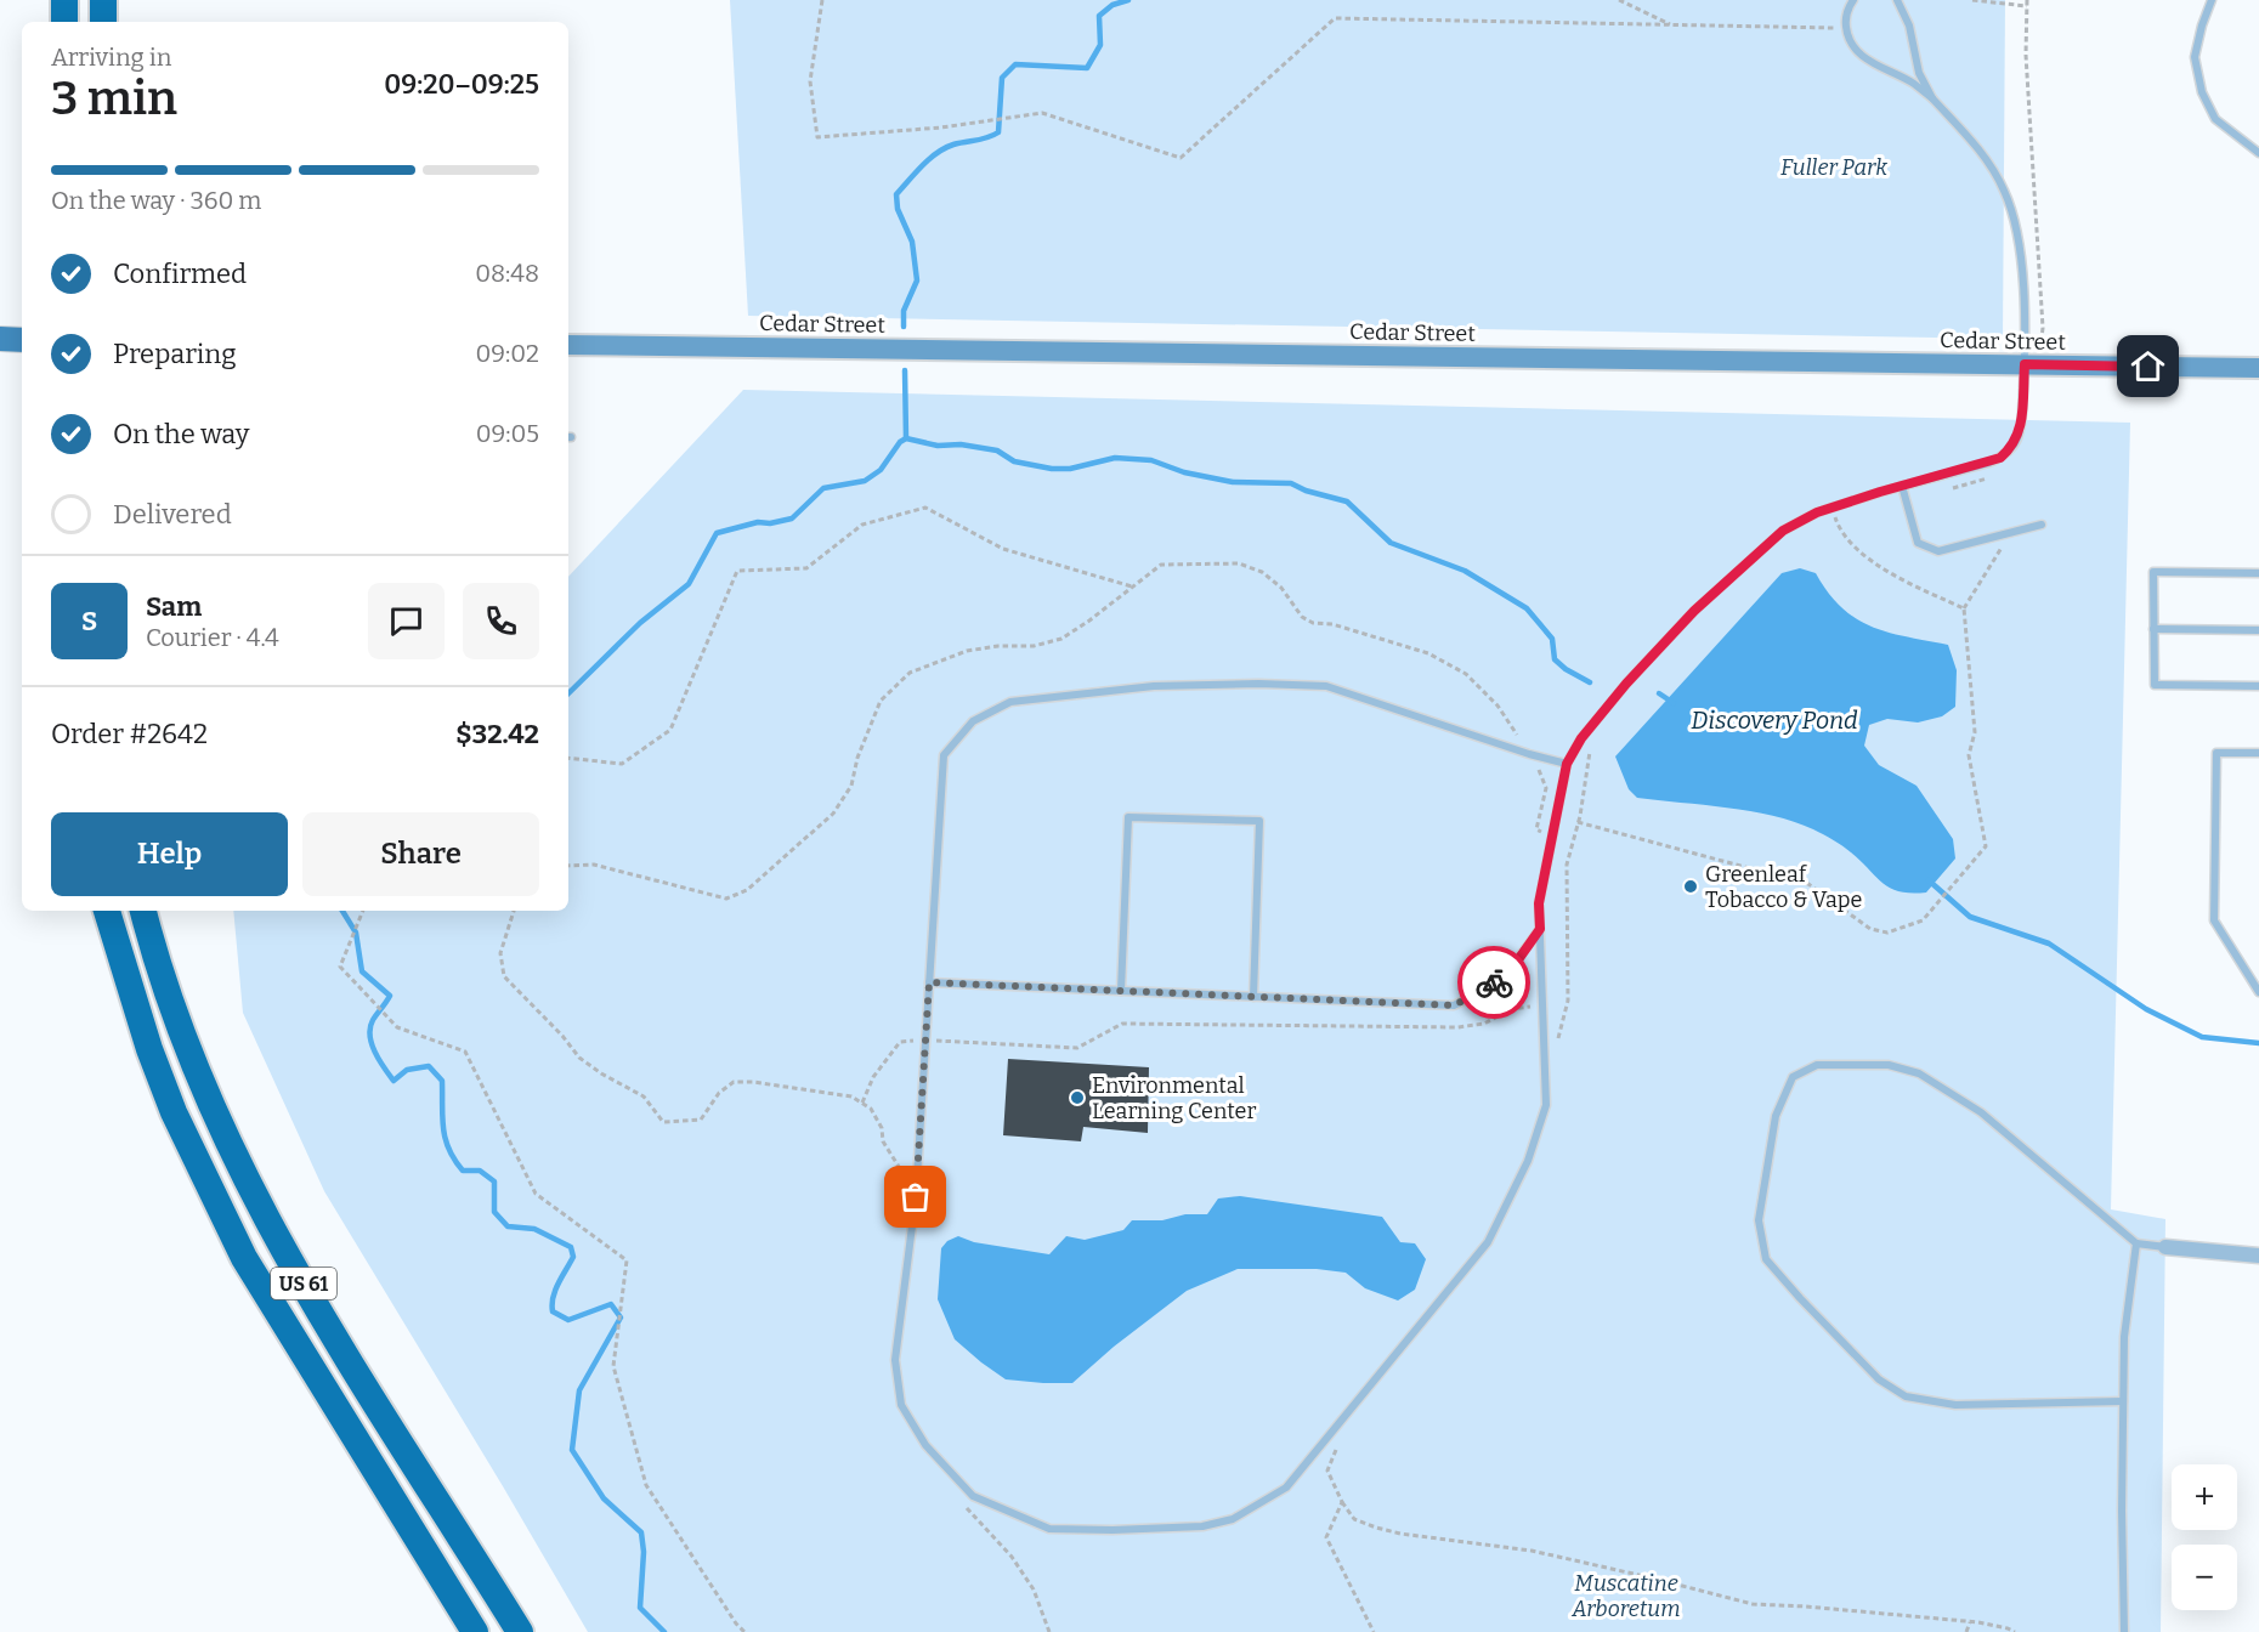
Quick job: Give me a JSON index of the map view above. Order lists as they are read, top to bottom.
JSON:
{
  "streets": {
    "highway": ["US 61"],
    "main road": ["Cedar Street"]
  },
  "water": ["Discovery Pond"],
  "parks": ["Fuller Park", "Muscatine Arboretum"],
  "places": ["Greenleaf Tobacco & Vape", "Environmental Learning Center"],
  "page": {
    "heading": ["3 min", "Arriving in", "09:20–09:25"],
    "panel": [
      "Sam",
      "Courier · 4.4",
      "Order #2642",
      "$32.42"
    ],
    "bar": "On the way · 360 m",
    "list": [
      ["Confirmed", "08:48"],
      ["Preparing", "09:02"],
      ["On the way", "09:05"],
      "Delivered"
    ],
    "round": "S",
    "buttons": ["Help", "Share"],
    "map_buttons": ["+", "−"]
  }
}
